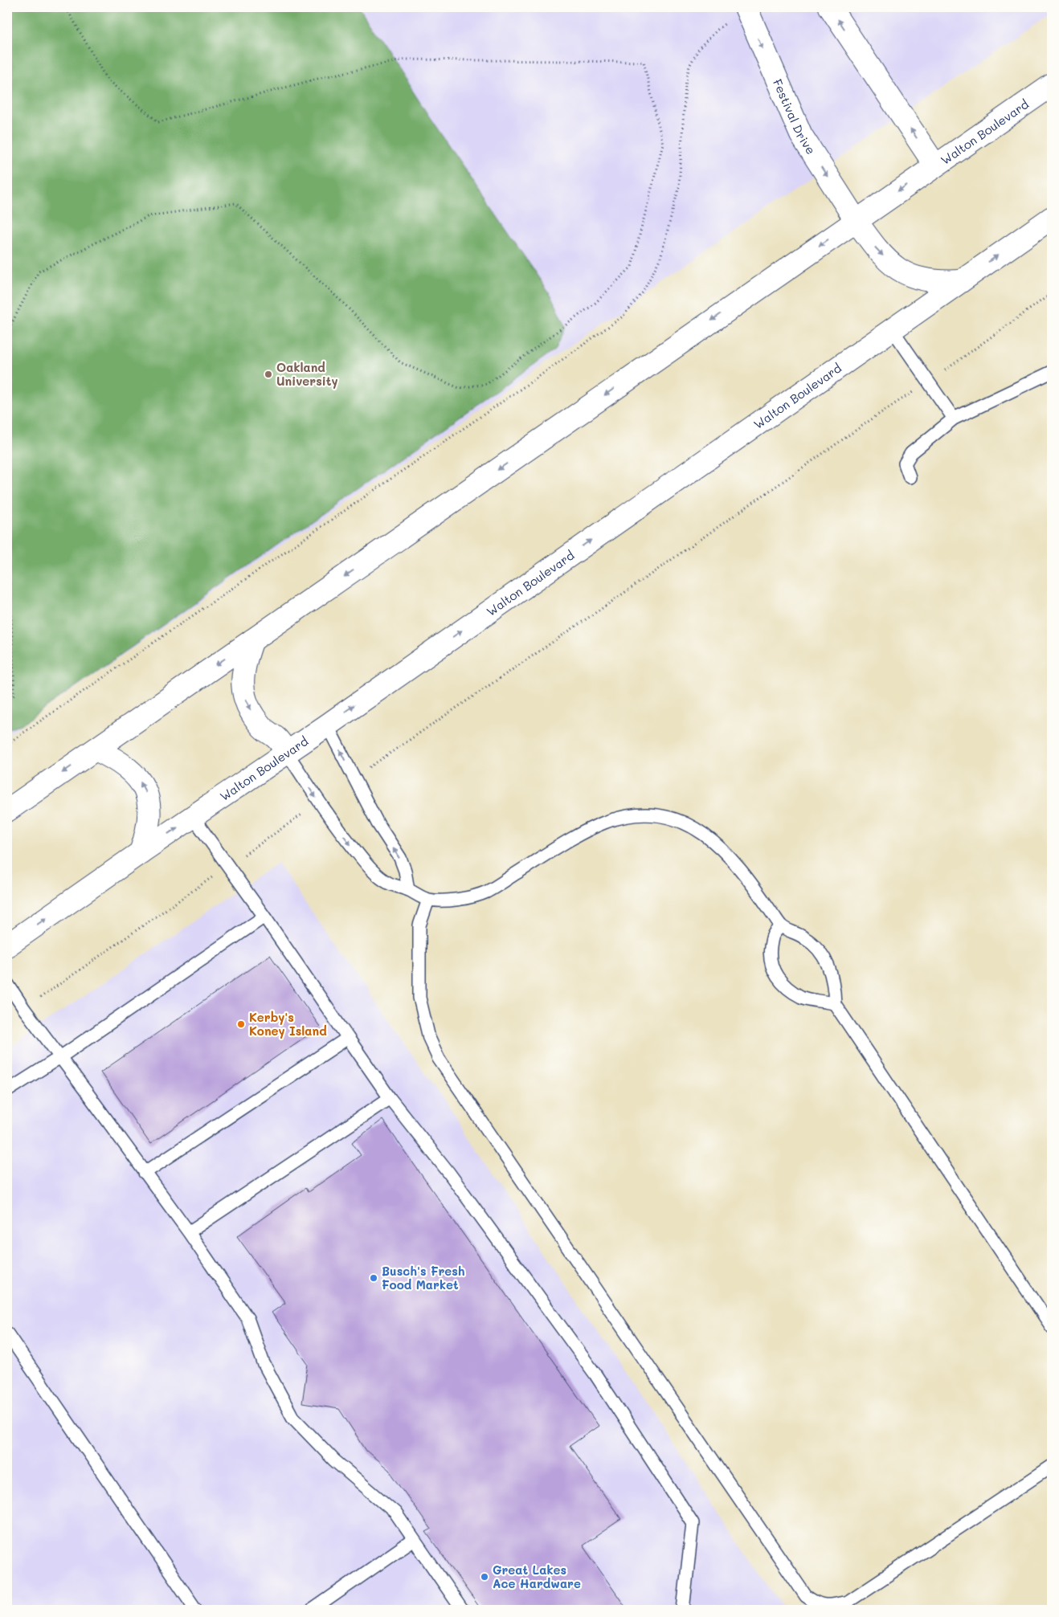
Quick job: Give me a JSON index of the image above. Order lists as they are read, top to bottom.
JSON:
{
  "streets": {
    "main road": ["Festival Drive", "Walton Boulevard"]
  },
  "crossings": [
    ["Festival Drive", "Walton Boulevard"]
  ],
  "places": [
    "Oakland University",
    "Kerby's Koney Island",
    "Busch's Fresh Food Market",
    "Great Lakes Ace Hardware"
  ]
}
